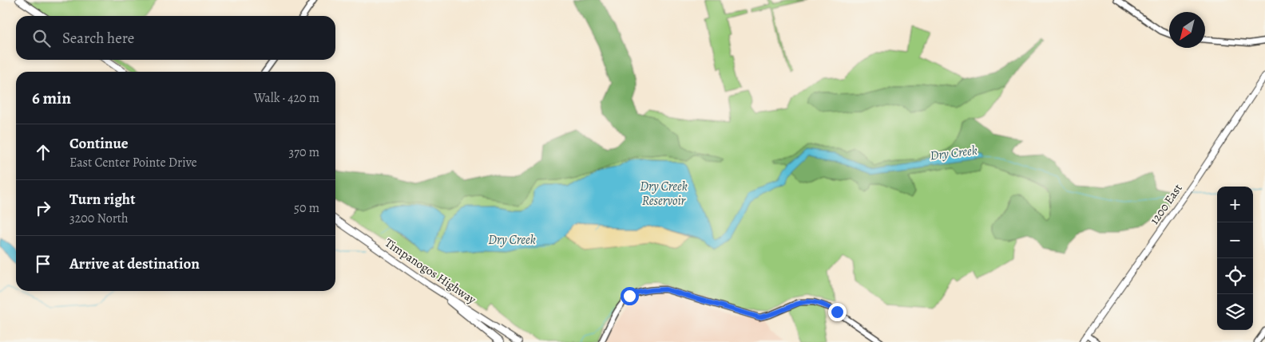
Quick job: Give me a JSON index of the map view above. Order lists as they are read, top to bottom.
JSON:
{
  "streets": {
    "main road": ["1200 East", "Timpanogos Highway"]
  },
  "water": ["Dry Creek", "Dry Creek Reservoir"],
  "north": "bottom left",
  "page": {
    "search": "Search here",
    "heading": ["6 min", "Walk · 420 m"],
    "list": [
      ["Continue", "East Center Pointe Drive", "370 m"],
      ["Turn right", "3200 North", "50 m"],
      "Arrive at destination"
    ],
    "map_buttons": ["+", "−"]
  }
}
